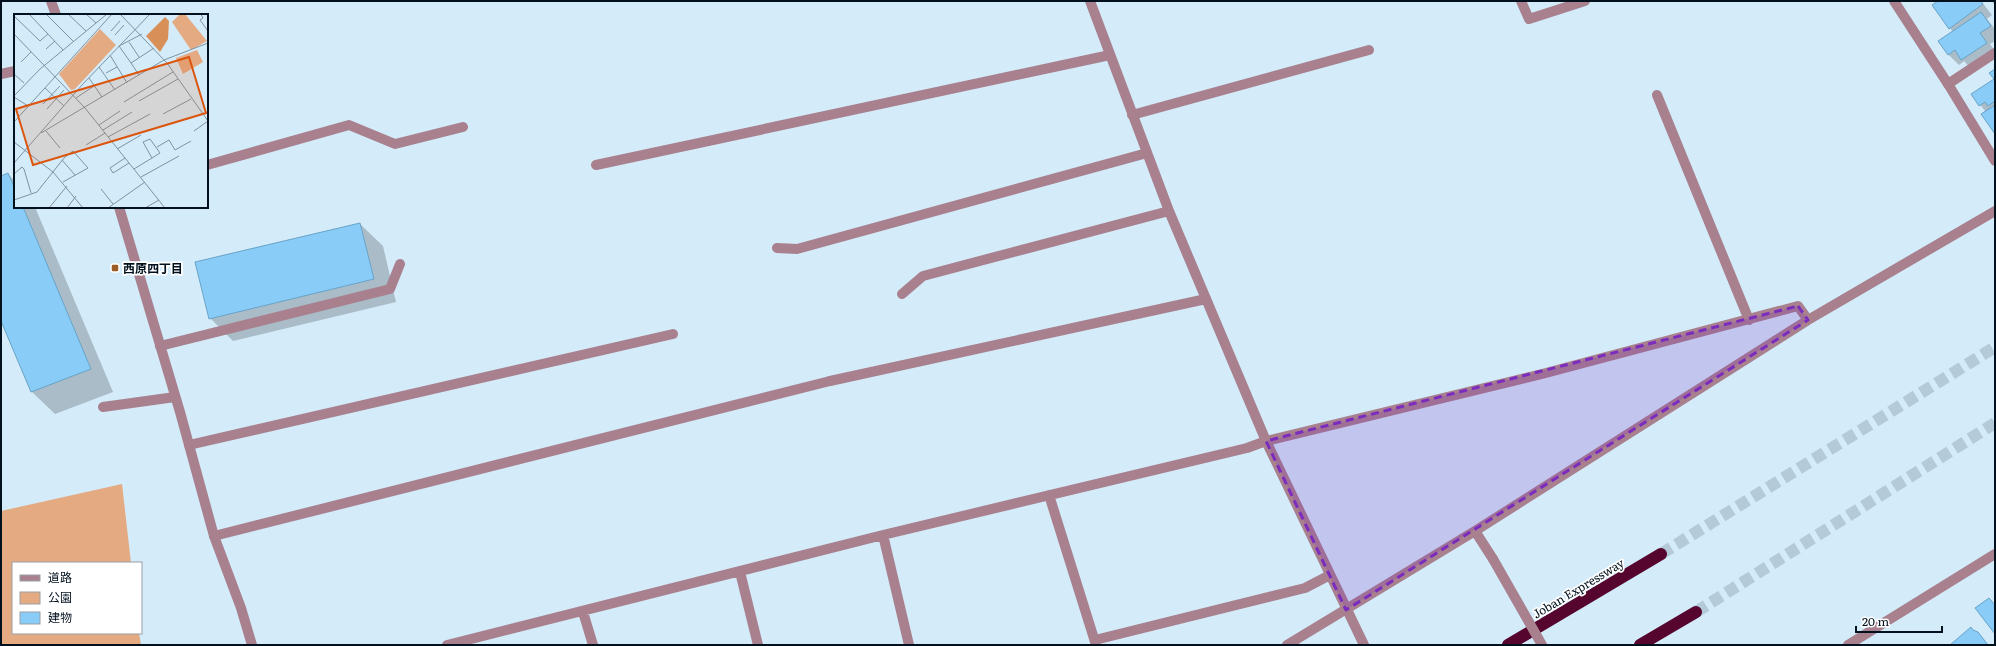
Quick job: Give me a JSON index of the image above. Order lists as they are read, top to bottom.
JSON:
{
  "streets": {
    "highway": ["Joban Expressway"]
  },
  "places": {
    "transit": ["西原四丁目"]
  },
  "legend": ["道路", "公園", "建物"],
  "scale_bar": "20 m"
}
